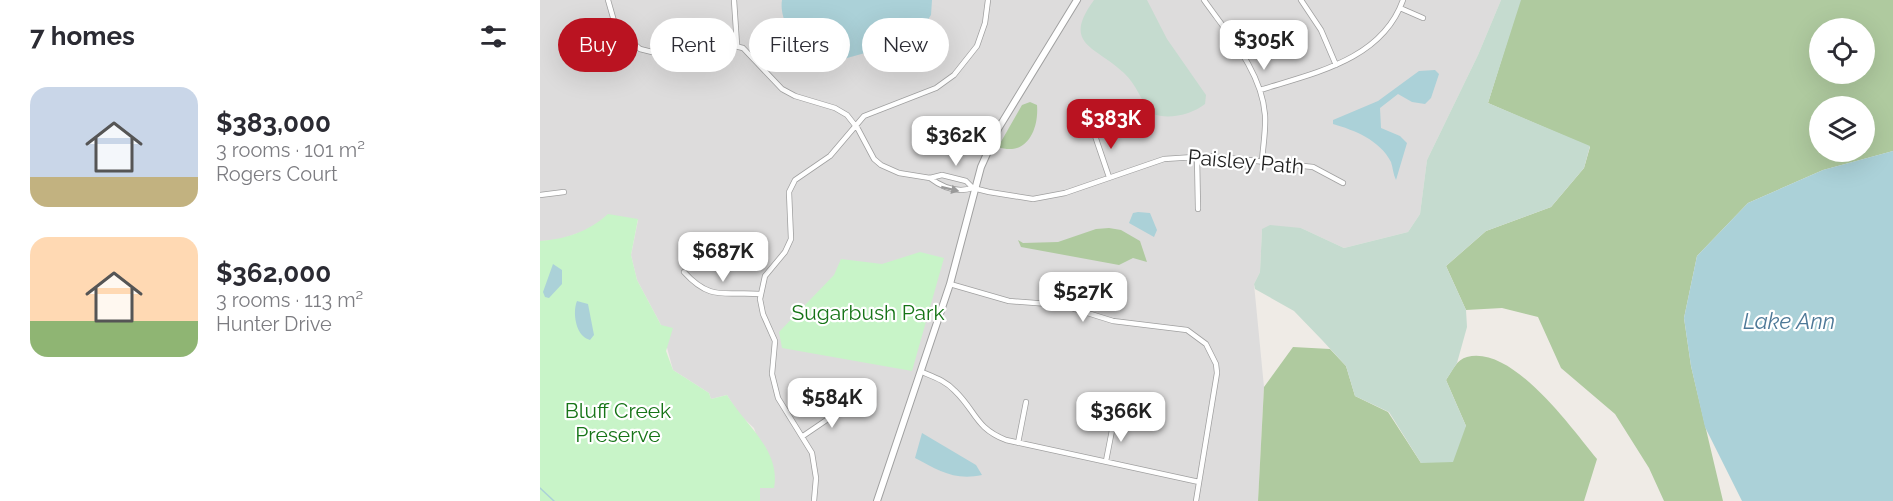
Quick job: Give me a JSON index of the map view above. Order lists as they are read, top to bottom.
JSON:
{
  "streets": {
    "street": ["Paisley Path"]
  },
  "water": ["Lake Ann"],
  "parks": ["Sugarbush Park", "Bluff Creek Preserve"],
  "page": {
    "heading": "7 homes",
    "chip": [
      "Buy",
      "Rent",
      "Filters",
      "New"
    ],
    "price": [
      "$305K",
      "$383K",
      "$362K",
      "$687K",
      "$527K",
      "$584K",
      "$366K"
    ],
    "list": [
      {
        "name": "$383,000",
        "note": "3 rooms · 101 m² · Rogers Court"
      },
      {
        "name": "$362,000",
        "note": "3 rooms · 113 m² · Hunter Drive"
      }
    ]
  }
}
